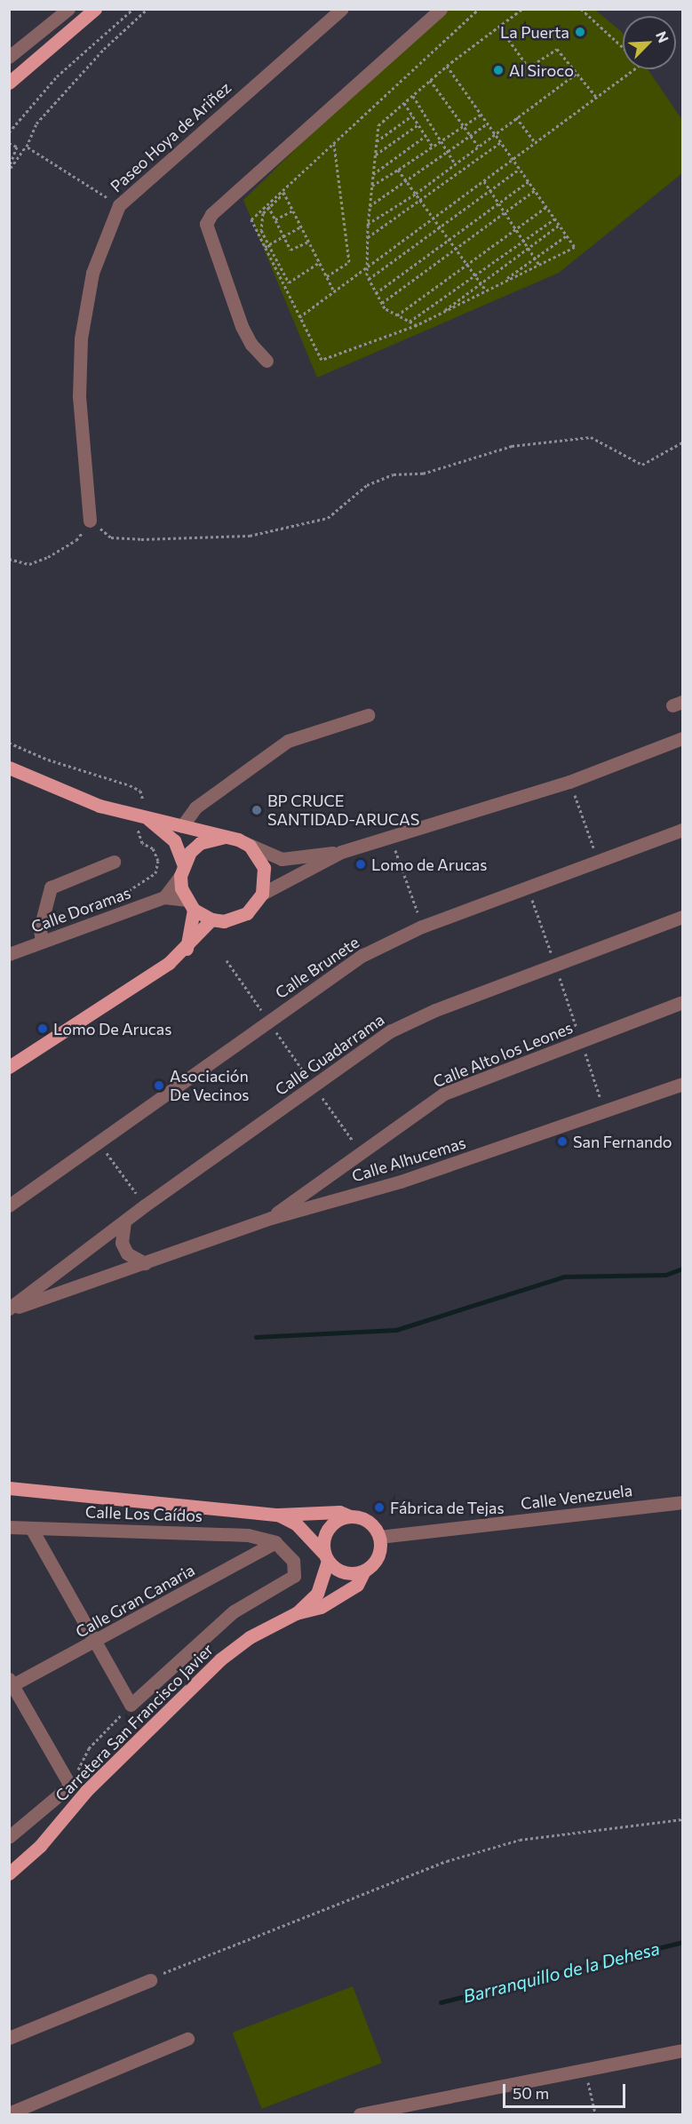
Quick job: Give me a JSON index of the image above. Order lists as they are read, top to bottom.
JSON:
{
  "streets": {
    "main road": ["Carretera San Francisco Javier"],
    "street": [
      "Paseo Hoya de Ariñez",
      "Calle Doramas",
      "Calle Brunete",
      "Calle Guadarrama",
      "Calle Alto los Leones",
      "Calle Alhucemas",
      "Calle Venezuela",
      "Calle Los Caídos",
      "Calle Gran Canaria"
    ]
  },
  "crossings": [
    ["Calle Guadarrama", "Calle Alhucemas"],
    ["Calle Alto los Leones", "Calle Alhucemas"],
    ["Calle Venezuela", "Carretera San Francisco Javier"],
    ["Calle Los Caídos", "Calle Gran Canaria"]
  ],
  "water": ["Barranquillo de la Dehesa"],
  "places": [
    "La Puerta",
    "Al Siroco",
    "BP CRUCE SANTIDAD-ARUCAS",
    "Lomo de Arucas",
    "Lomo De Arucas",
    "Asociación De Vecinos",
    "San Fernando",
    "Fábrica de Tejas"
  ],
  "scale_bar": "50 m",
  "north": "top right"
}
